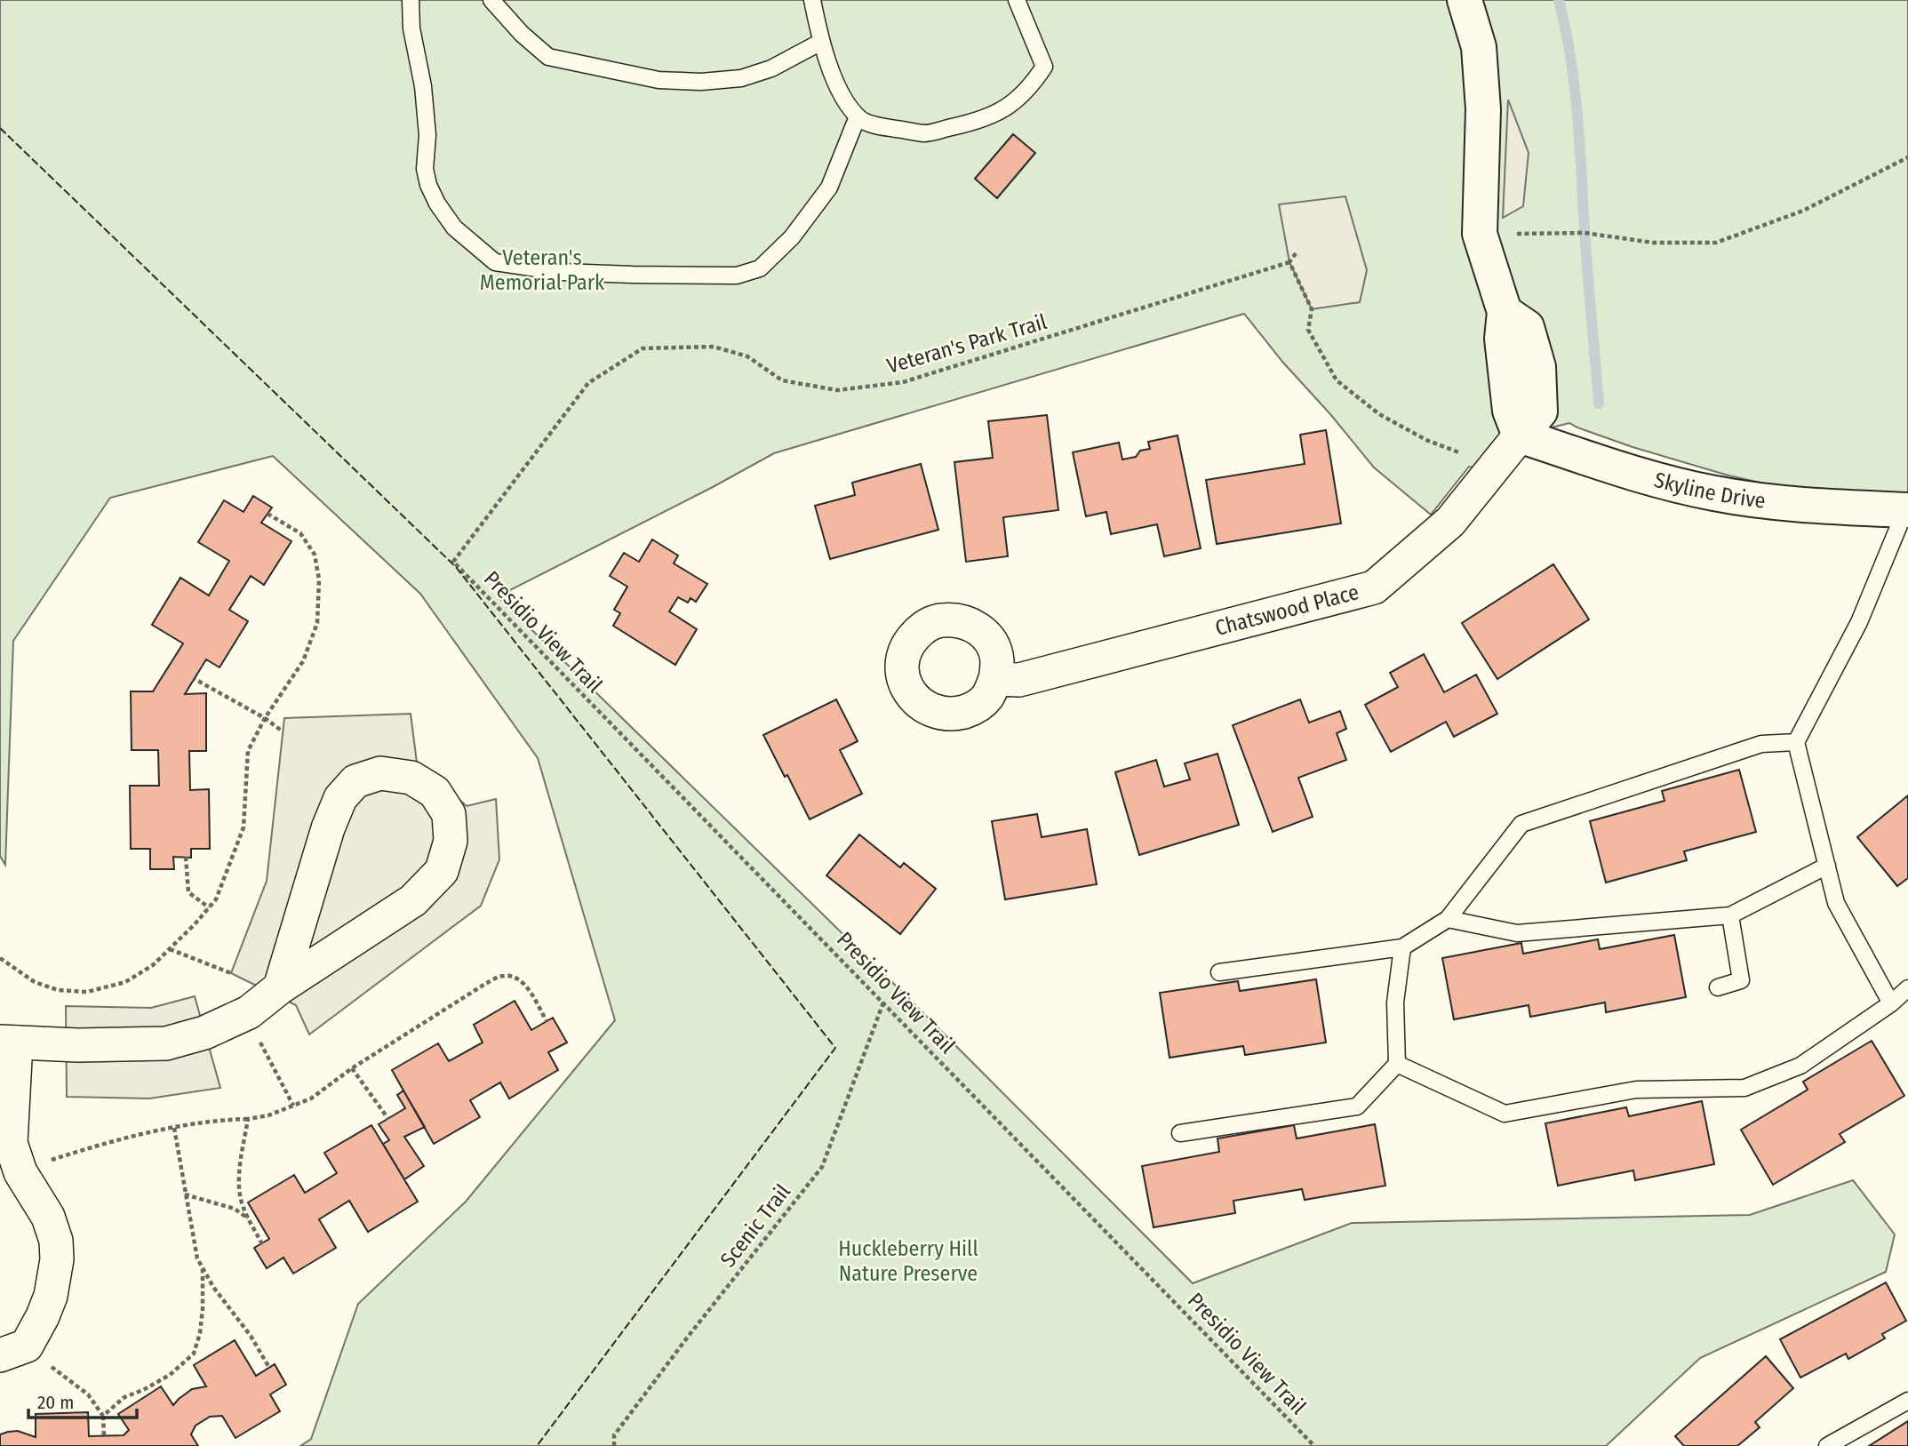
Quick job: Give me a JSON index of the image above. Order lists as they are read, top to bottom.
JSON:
{
  "streets": {
    "street": ["Skyline Drive", "Chatswood Place"],
    "path": ["Veteran's Park Trail", "Presidio View Trail", "Scenic Trail"]
  },
  "crossings": [
    ["Veteran's Park Trail", "Presidio View Trail"],
    ["Skyline Drive", "Chatswood Place"],
    ["Presidio View Trail", "Scenic Trail"]
  ],
  "parks": ["Veteran's Memorial Park", "Huckleberry Hill Nature Preserve"],
  "scale_bar": "20 m"
}
